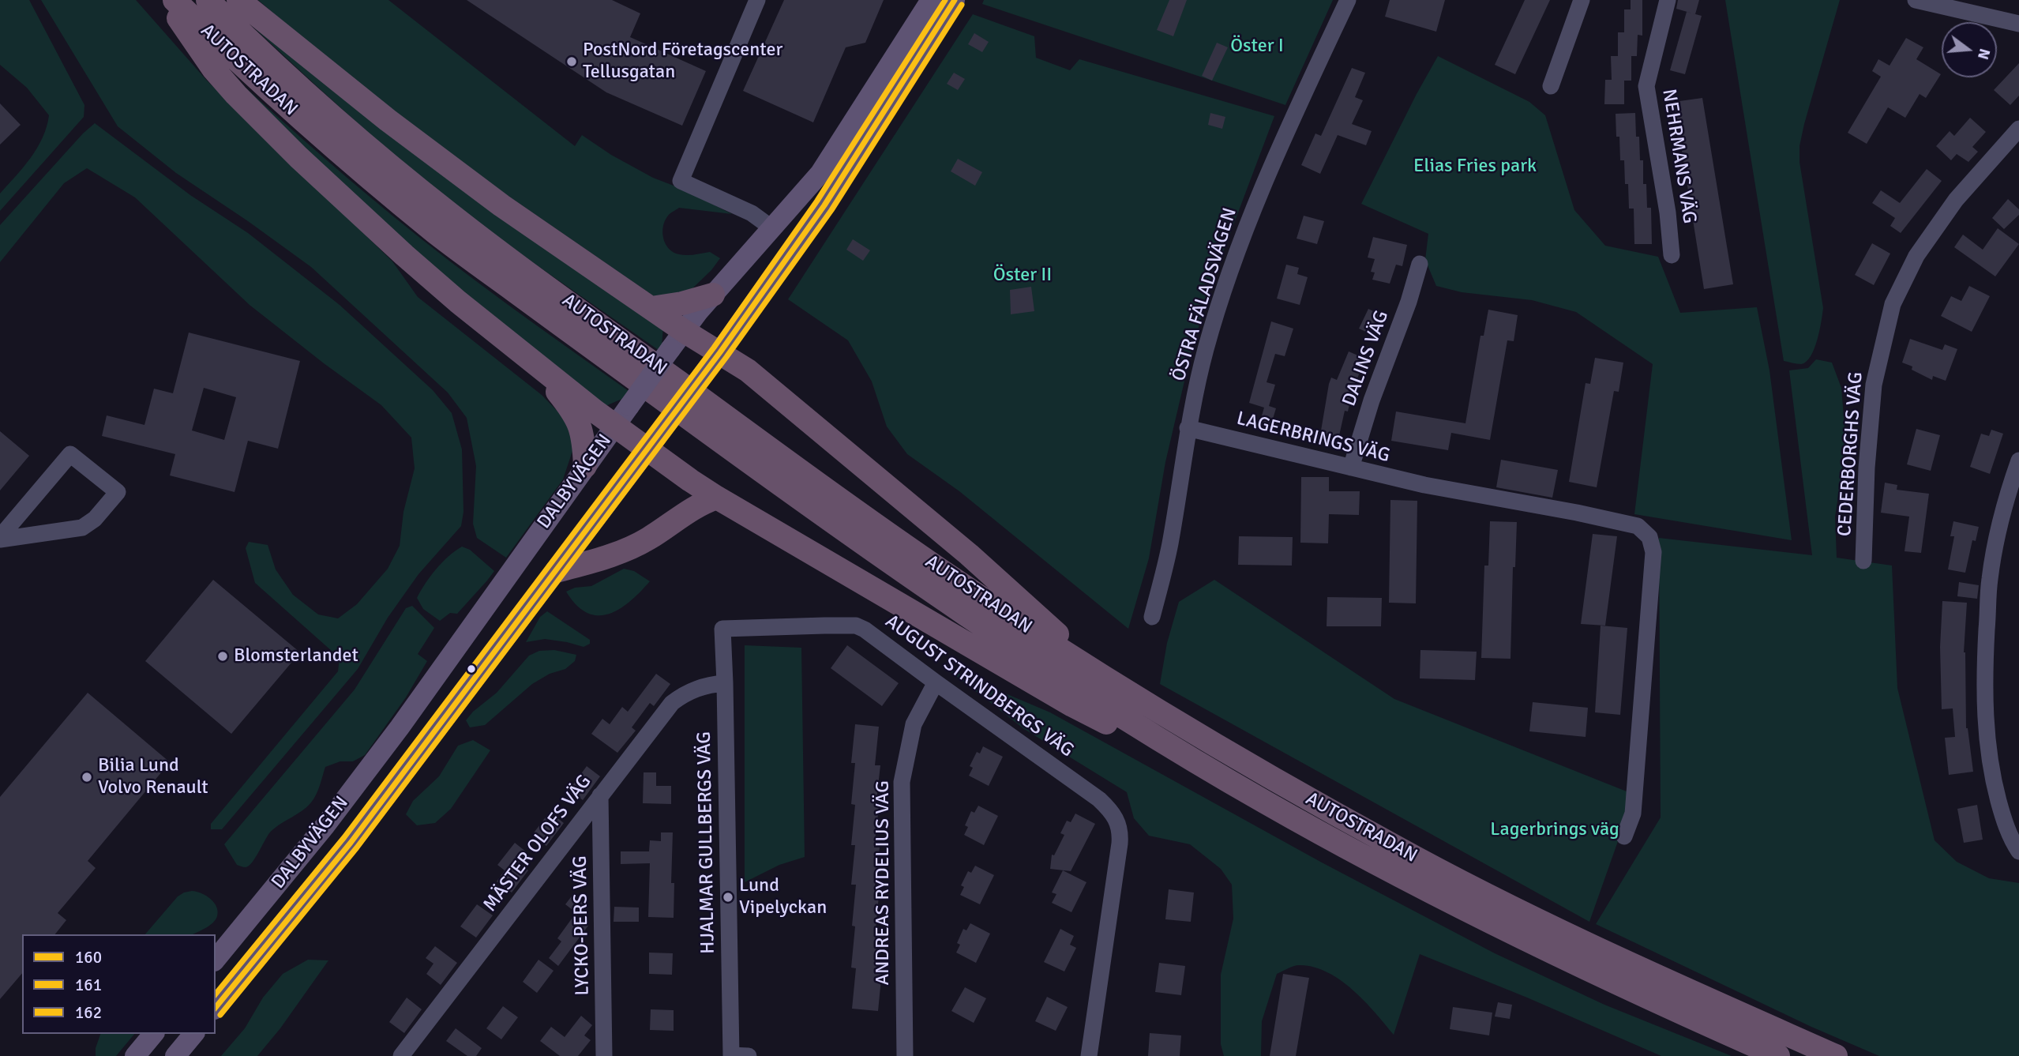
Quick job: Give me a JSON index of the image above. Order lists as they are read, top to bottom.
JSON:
{
  "streets": {
    "highway": ["AUTOSTRADAN"],
    "main road": ["DALBYVÄGEN"],
    "street": [
      "NEHRMANS VÄG",
      "ÖSTRA FÄLADSVÄGEN",
      "DALINS VÄG",
      "LAGERBRINGS VÄG",
      "CEDERBORGHS VÄG",
      "AUGUST STRINDBERGS VÄG",
      "HJALMAR GULLBERGS VÄG",
      "MÄSTER OLOFS VÄG",
      "ANDREAS RYDELIUS VÄG",
      "LYCKO-PERS VÄG"
    ]
  },
  "crossings": [
    ["ÖSTRA FÄLADSVÄGEN", "LAGERBRINGS VÄG"],
    ["DALINS VÄG", "LAGERBRINGS VÄG"],
    ["AUGUST STRINDBERGS VÄG", "HJALMAR GULLBERGS VÄG"],
    ["AUGUST STRINDBERGS VÄG", "ANDREAS RYDELIUS VÄG"],
    ["HJALMAR GULLBERGS VÄG", "MÄSTER OLOFS VÄG"],
    ["MÄSTER OLOFS VÄG", "LYCKO-PERS VÄG"]
  ],
  "parks": [
    "Öster I",
    "Elias Fries park",
    "Öster II",
    "Lagerbrings väg"
  ],
  "places": [
    "PostNord Företagscenter Tellusgatan",
    "Blomsterlandet",
    "Bilia Lund Volvo Renault",
    "Lund Vipelyckan"
  ],
  "lines": ["transit line 160", "transit line 162", "transit line 161"],
  "legend": ["160", "161", "162"],
  "north": "right"
}
